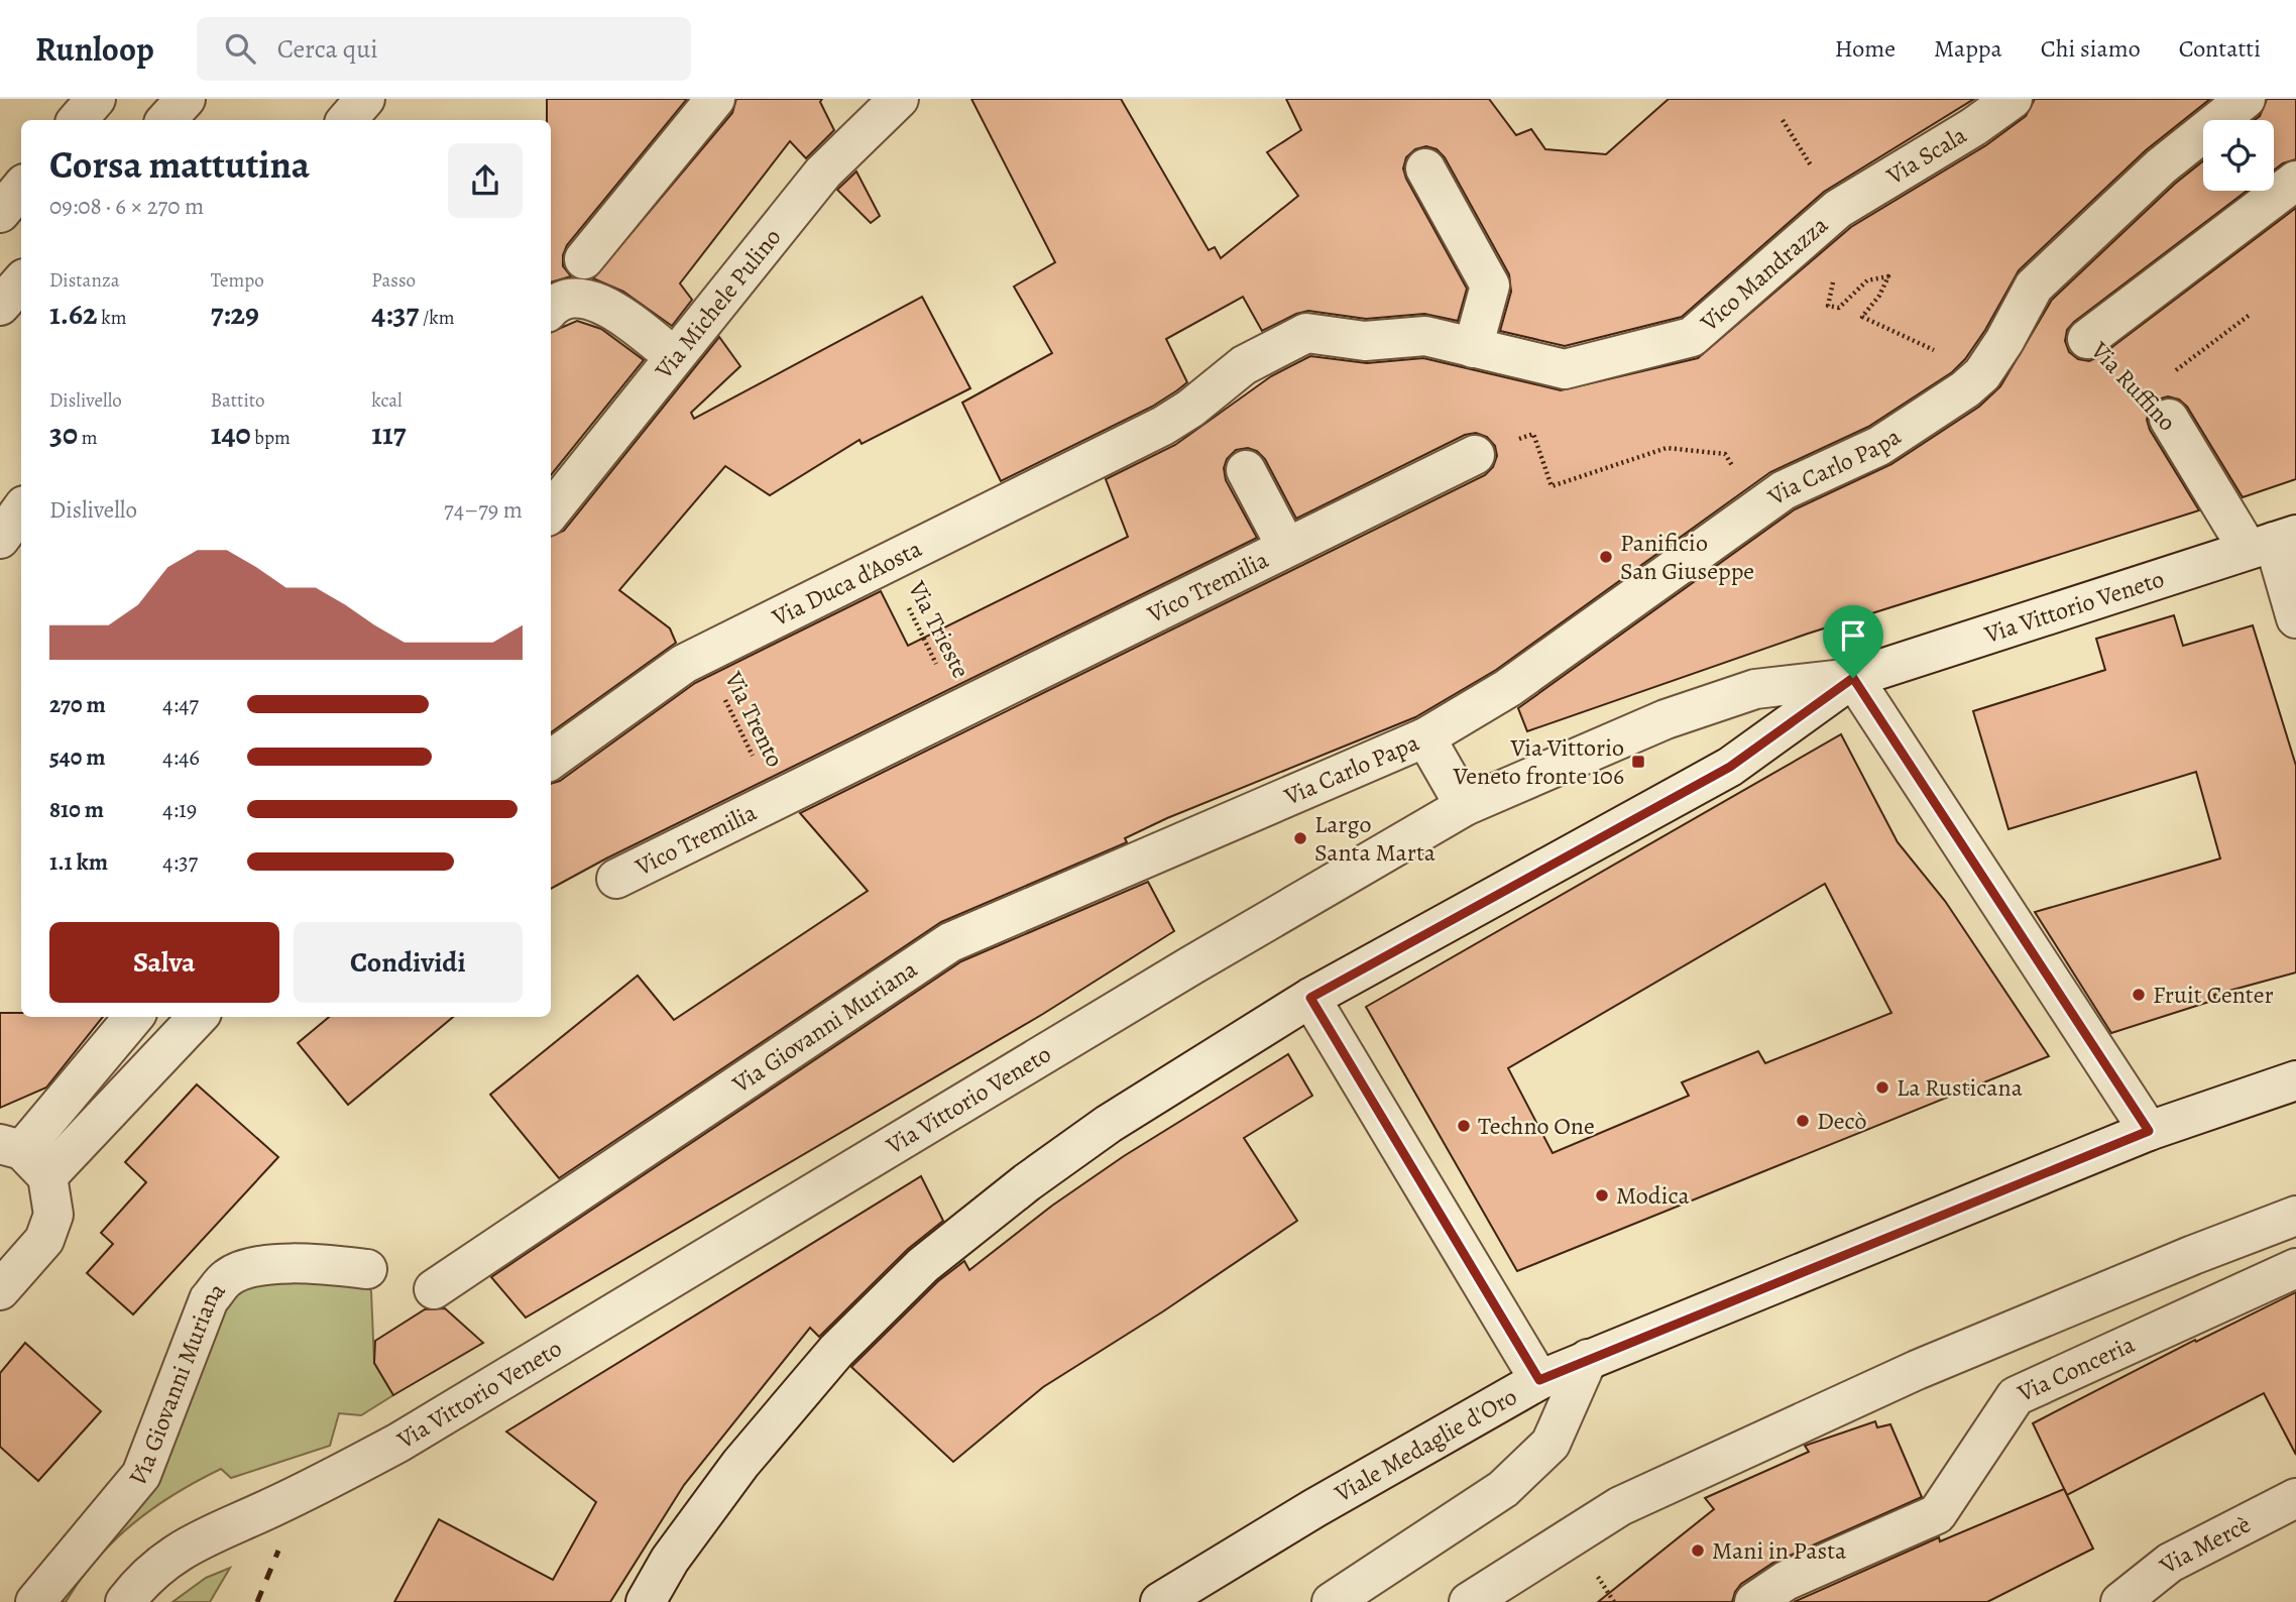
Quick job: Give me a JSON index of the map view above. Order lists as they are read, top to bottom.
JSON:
{
  "streets": {
    "street": [
      "Via Scala",
      "Vico Mandrazza",
      "Via Michele Pulino",
      "Via Ruffino",
      "Via Carlo Papa",
      "Via Duca d'Aosta",
      "Vico Tremilia",
      "Via Vittorio Veneto",
      "Via Giovanni Muriana",
      "Via Conceria",
      "Viale Medaglie d'Oro",
      "Via Mercè"
    ],
    "path": ["Via Trieste", "Via Trento"]
  },
  "crossings": [
    ["Via Scala", "Vico Mandrazza"],
    ["Vico Mandrazza", "Via Carlo Papa"],
    ["Vico Mandrazza", "Via Duca d'Aosta"],
    ["Via Ruffino", "Via Vittorio Veneto"],
    ["Via Carlo Papa", "Via Giovanni Muriana"],
    ["Via Duca d'Aosta", "Via Trieste"],
    ["Via Duca d'Aosta", "Via Trento"],
    ["Vico Tremilia", "Via Trieste"],
    ["Vico Tremilia", "Via Trento"]
  ],
  "places": {
    "other": [
      "Panificio San Giuseppe",
      "Largo Santa Marta",
      "Fruit Center",
      "La Rusticana",
      "Decò",
      "Techno One",
      "Modica",
      "Mani in Pasta"
    ],
    "transit": ["Via Vittorio Veneto fronte 106"]
  },
  "page": {
    "header": "Runloop",
    "search": "Cerca qui",
    "nav": [
      "Home",
      "Mappa",
      "Chi siamo",
      "Contatti"
    ],
    "heading": ["Corsa mattutina", "09:08 · 6 × 270 m"],
    "stats": [
      ["Distanza", "1.62 km"],
      ["Tempo", "7:29"],
      ["Passo", "4:37 /km"],
      ["Dislivello", "30 m"],
      ["Battito", "140 bpm"],
      ["kcal", "117"]
    ],
    "chart": ["Dislivello", "74–79 m"],
    "list": [
      {
        "name": "270 m",
        "note": "4:47"
      },
      {
        "name": "540 m",
        "note": "4:46"
      },
      {
        "name": "810 m",
        "note": "4:19"
      },
      {
        "name": "1.1 km",
        "note": "4:37"
      }
    ],
    "buttons": ["Salva", "Condividi"]
  }
}
